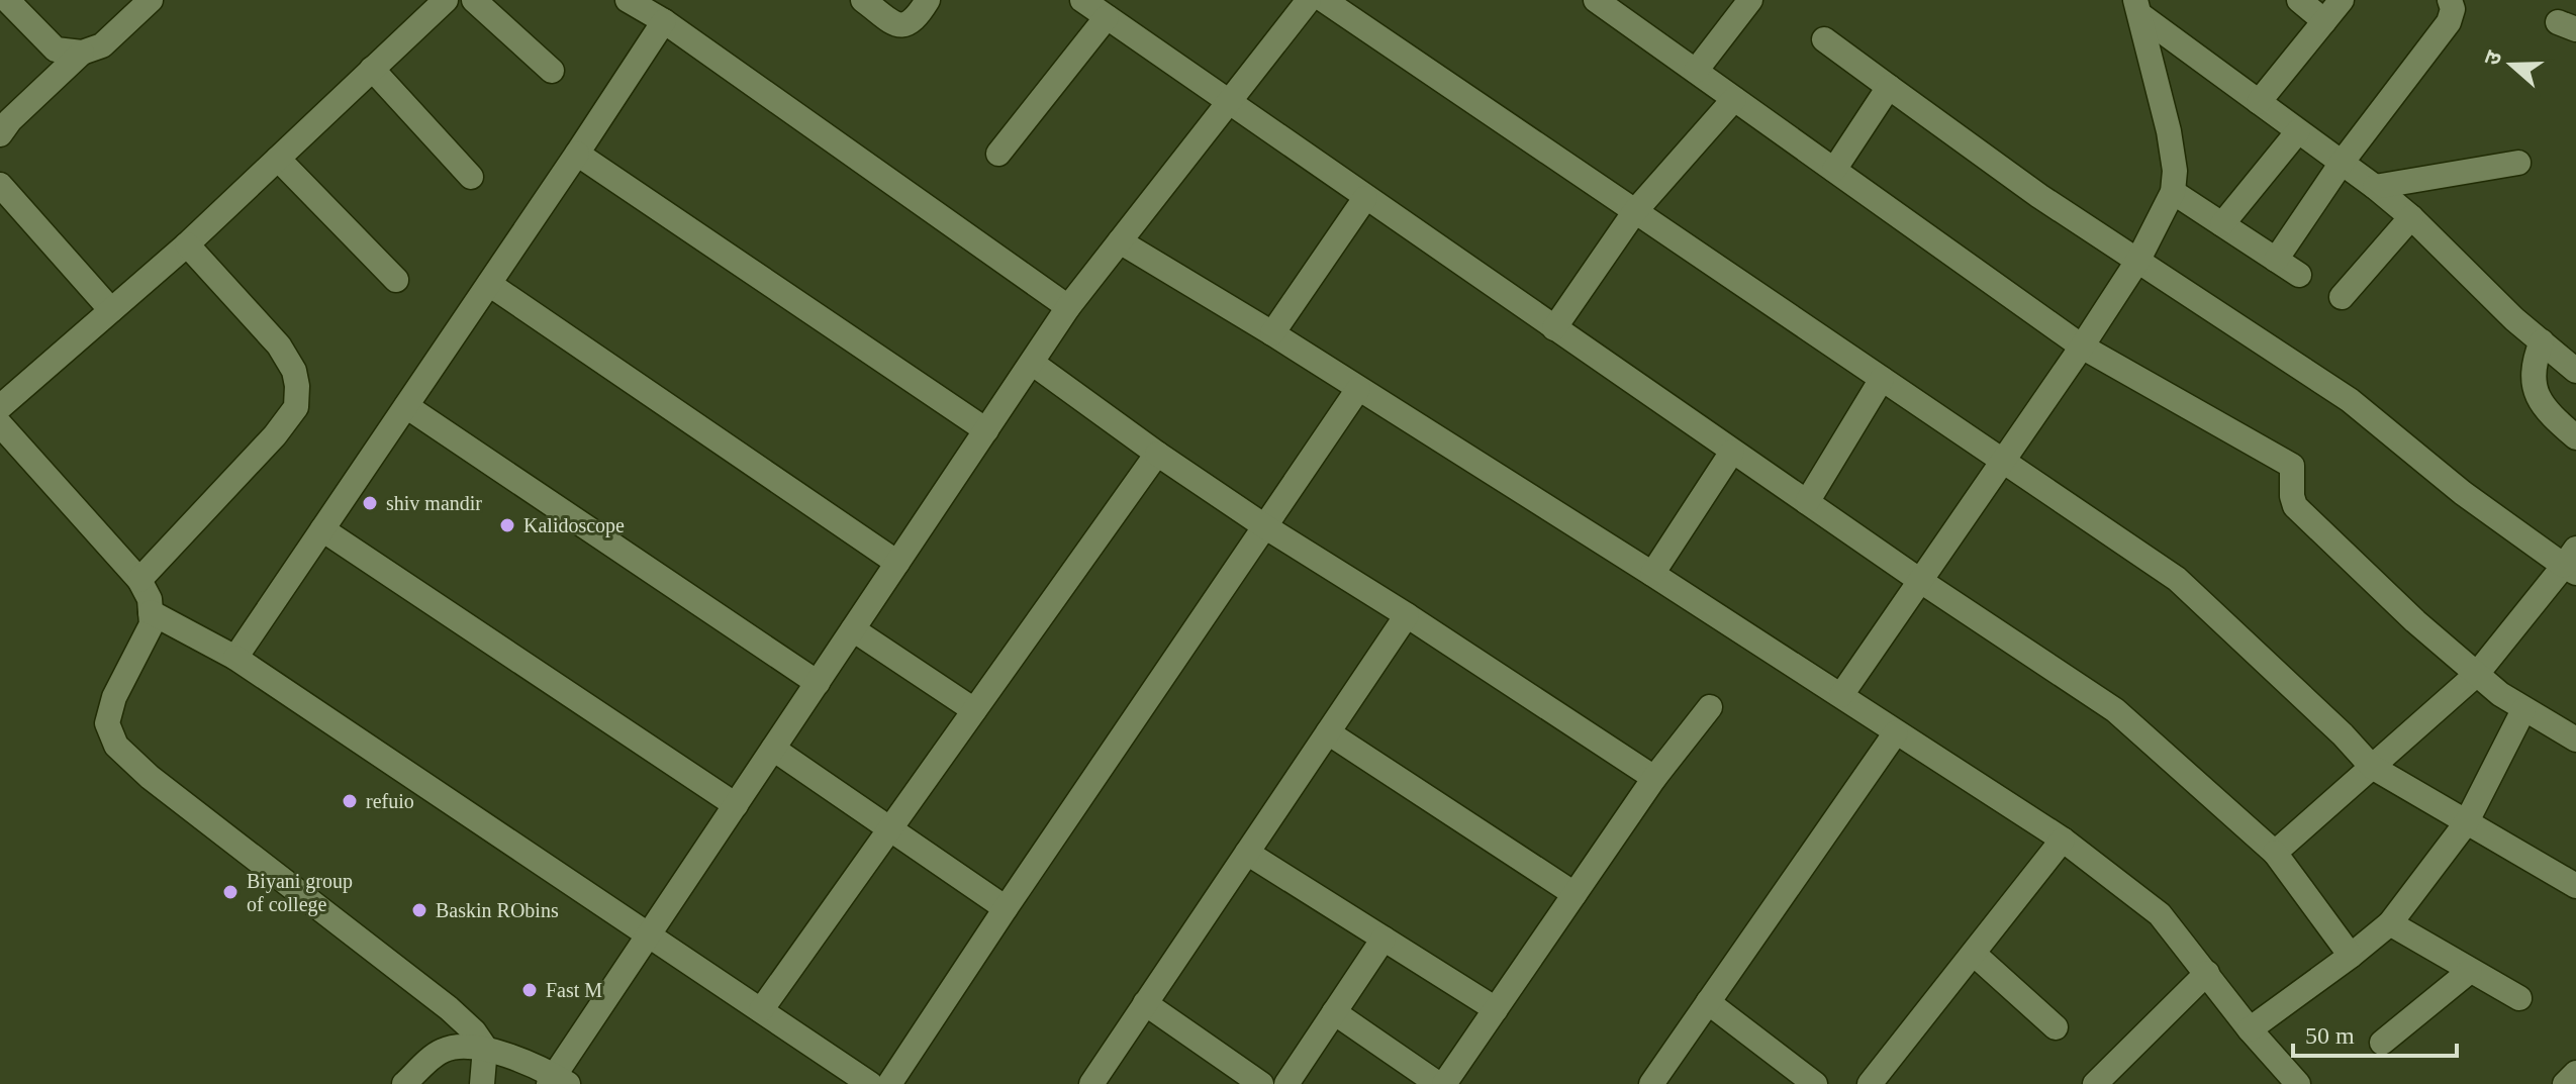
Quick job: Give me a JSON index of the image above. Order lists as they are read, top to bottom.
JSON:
{
  "places": [
    "shiv mandir",
    "Kalidoscope",
    "refuio",
    "Biyani group of college",
    "Baskin RObins",
    "Fast M"
  ],
  "scale_bar": "50 m",
  "north": "left"
}
